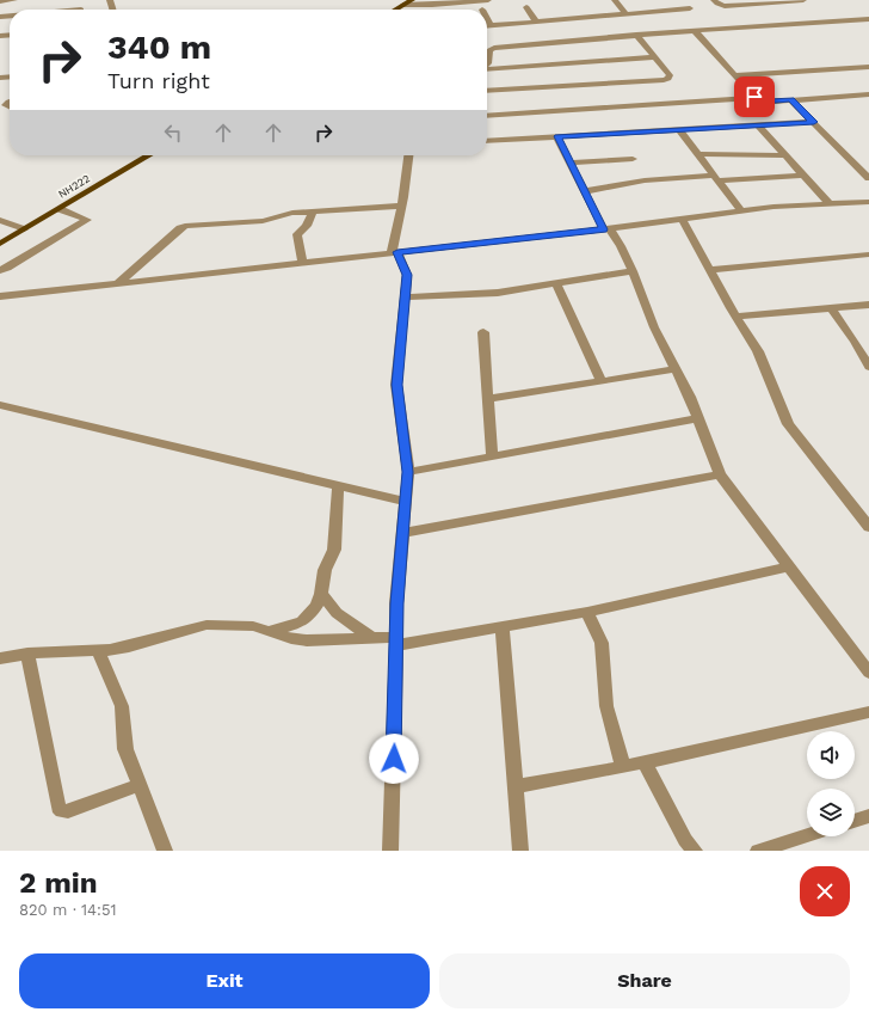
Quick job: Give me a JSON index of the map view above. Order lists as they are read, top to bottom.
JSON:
{
  "streets": {
    "main road": ["NH222"]
  },
  "page": {
    "turn": ["340 m", "Turn right"],
    "heading": ["2 min", "820 m · 14:51"],
    "buttons": ["Exit", "Share"]
  }
}
